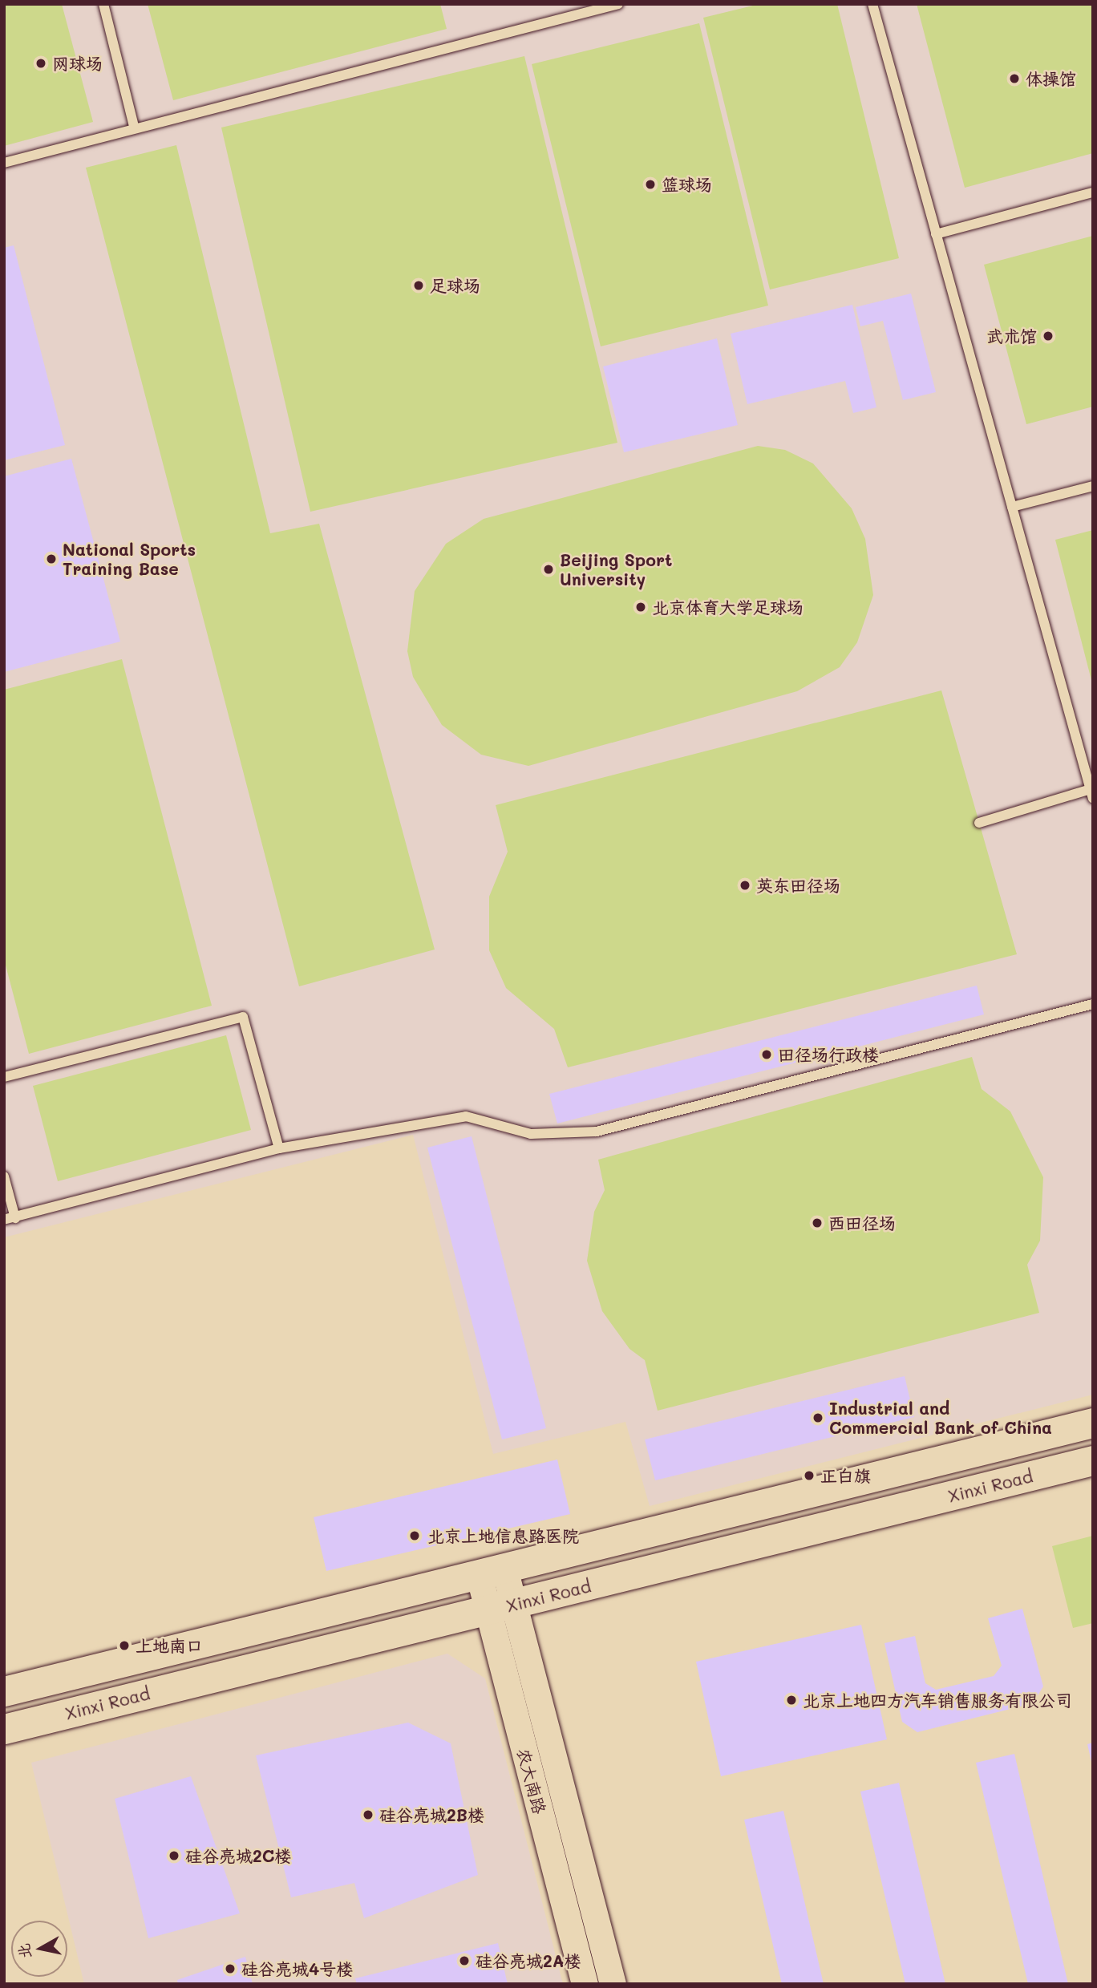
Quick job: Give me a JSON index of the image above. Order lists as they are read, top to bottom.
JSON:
{
  "streets": {
    "main road": ["Xinxi Road", "农大南路"]
  },
  "crossings": [
    ["Xinxi Road", "农大南路"]
  ],
  "places": [
    "网球场",
    "体操馆",
    "篮球场",
    "足球场",
    "武术馆",
    "National Sports Training Base",
    "Beijing Sport University",
    "北京体育大学足球场",
    "英东田径场",
    "田径场行政楼",
    "西田径场",
    "Industrial and Commercial Bank of China",
    "正白旗",
    "北京上地信息路医院",
    "上地南口",
    "北京上地四方汽车销售服务有限公司",
    "硅谷亮城2B楼",
    "硅谷亮城2C楼",
    "硅谷亮城2A楼",
    "硅谷亮城4号楼"
  ],
  "north": "left"
}
